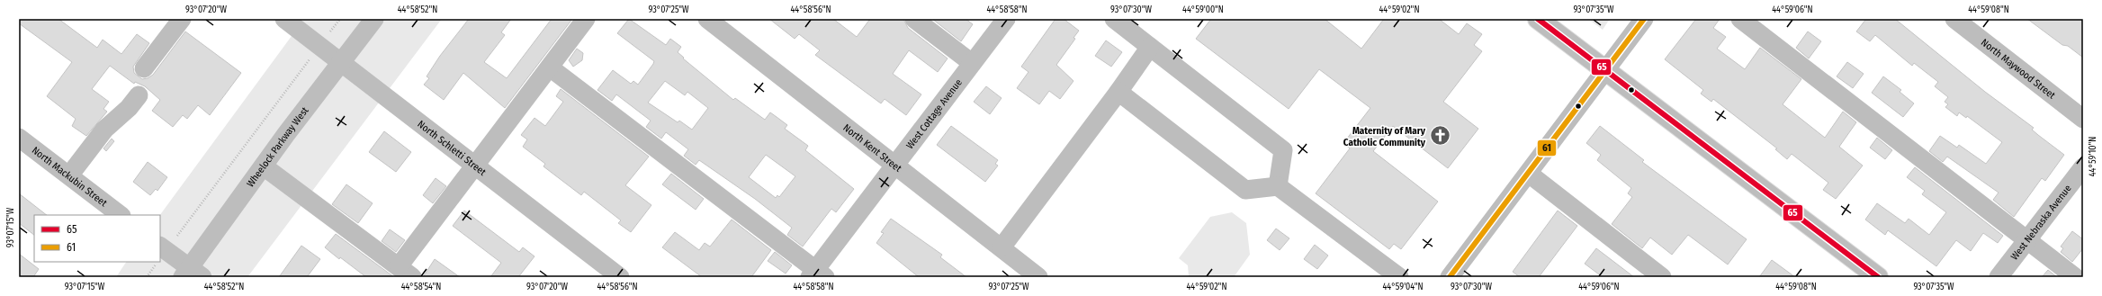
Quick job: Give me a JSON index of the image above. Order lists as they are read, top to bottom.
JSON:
{
  "streets": {
    "street": [
      "North Maywood Street",
      "West Cottage Avenue",
      "Wheelock Parkway West",
      "North Schletti Street",
      "North Kent Street",
      "North Mackubin Street",
      "West Nebraska Avenue"
    ]
  },
  "crossings": [
    ["West Cottage Avenue", "North Kent Street"],
    ["Wheelock Parkway West", "North Schletti Street"]
  ],
  "places": {
    "church": ["Maternity of Mary Catholic Community"]
  },
  "lines": ["transit line 65", "transit line 61"],
  "legend": ["65", "61"],
  "coordinates": [
    "93°07'20\"W",
    "44°58'52\"N",
    "93°07'25\"W",
    "44°58'56\"N",
    "44°58'58\"N",
    "93°07'30\"W",
    "44°59'00\"N",
    "44°59'02\"N",
    "93°07'35\"W",
    "44°59'06\"N",
    "44°59'08\"N",
    "44°59'10\"N",
    "93°07'15\"W",
    "44°58'54\"N",
    "44°59'04\"N"
  ]
}
